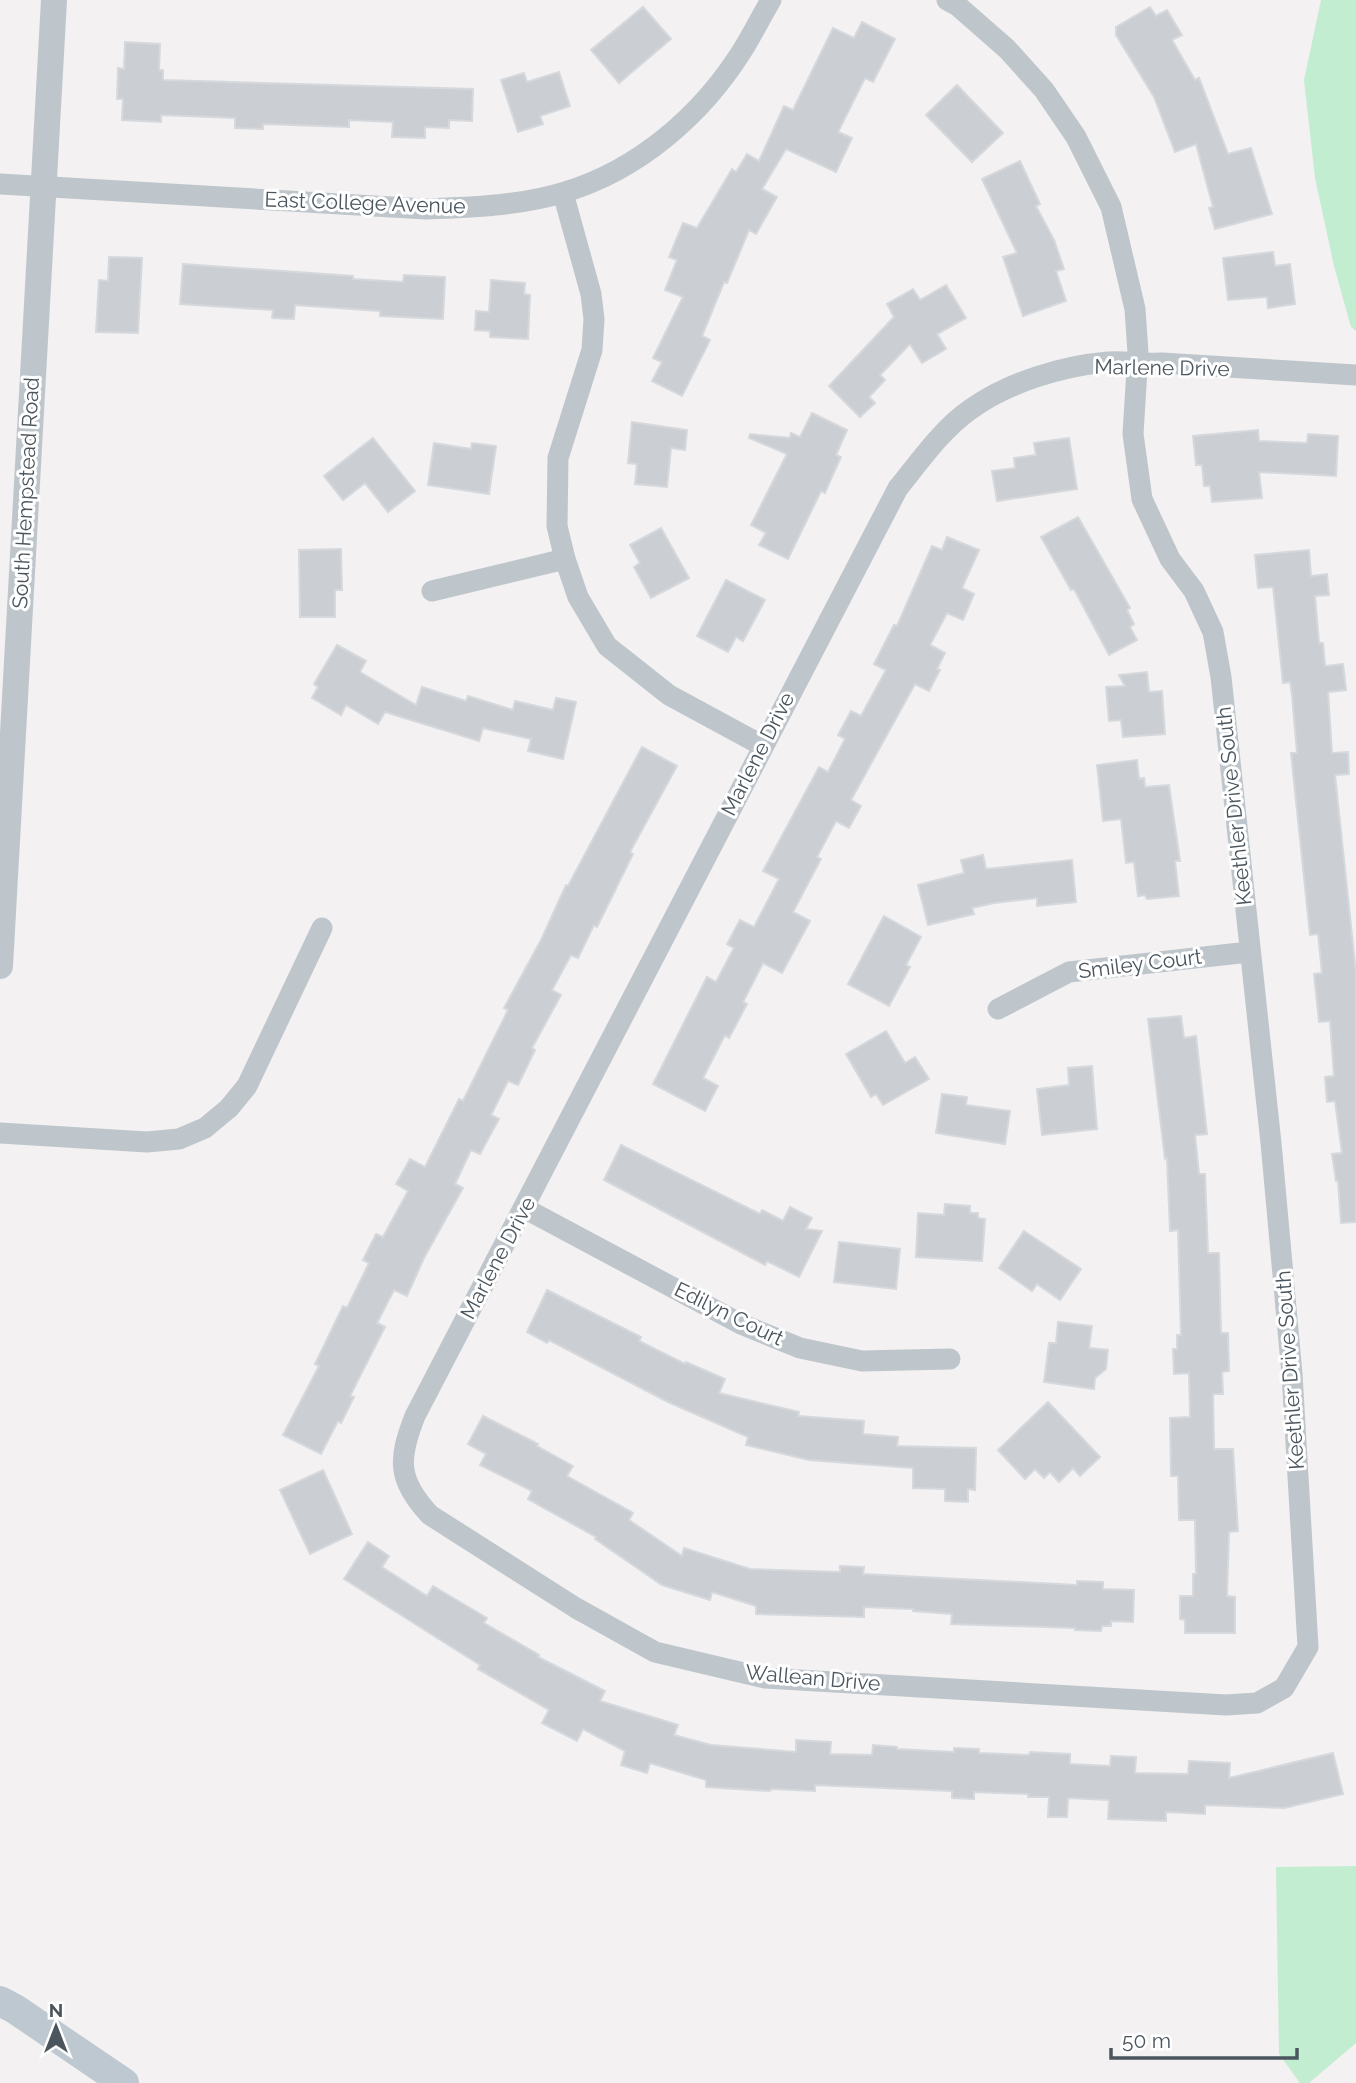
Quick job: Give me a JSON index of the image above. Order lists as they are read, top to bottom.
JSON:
{
  "streets": {
    "street": [
      "East College Avenue",
      "Marlene Drive",
      "South Hempstead Road",
      "Keethler Drive South",
      "Smiley Court",
      "Edilyn Court",
      "Wallean Drive"
    ]
  },
  "crossings": [
    ["East College Avenue", "South Hempstead Road"],
    ["Marlene Drive", "Keethler Drive South"],
    ["Marlene Drive", "Edilyn Court"],
    ["Marlene Drive", "Wallean Drive"],
    ["Keethler Drive South", "Smiley Court"],
    ["Keethler Drive South", "Wallean Drive"]
  ],
  "scale_bar": "50 m",
  "north": "top"
}
